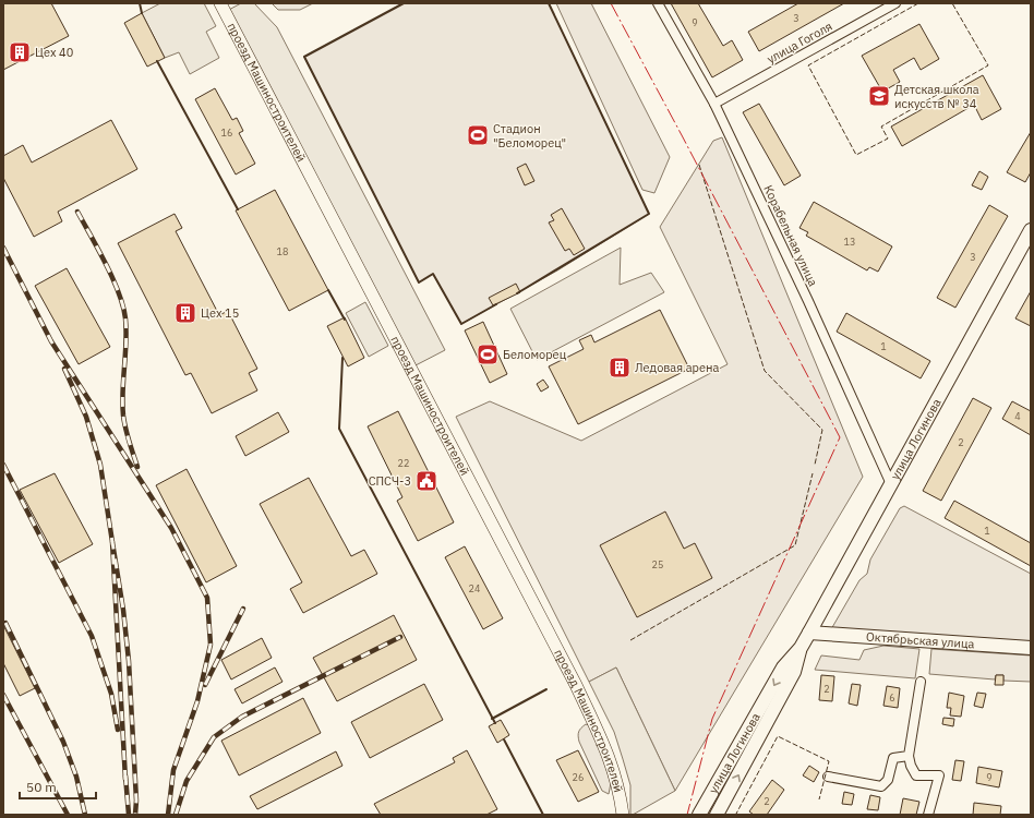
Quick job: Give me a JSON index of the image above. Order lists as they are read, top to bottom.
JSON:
{
  "streets": {
    "main road": ["улица Логинова", "Октябрьская улица"],
    "street": ["улица Гоголя", "проезд Машиностроителей", "Корабельная улица"]
  },
  "crossings": [
    ["улица Гоголя", "Корабельная улица"],
    ["Корабельная улица", "улица Логинова"],
    ["улица Логинова", "Октябрьская улица"]
  ],
  "places": {
    "building": ["Цех 40", "Цех 15", "Ледовая арена"],
    "school or university": ["Детская школа искусств № 34"],
    "sports": ["Стадион \"Беломорец\"", "Беломорец"],
    "public building": ["СПСЧ-3"]
  },
  "house_numbers": [
    "3",
    "9",
    "16",
    "13",
    "18",
    "3",
    "1",
    "4",
    "2",
    "22",
    "1",
    "25",
    "24",
    "2",
    "6",
    "26",
    "9",
    "2"
  ],
  "scale_bar": "50 m"
}
